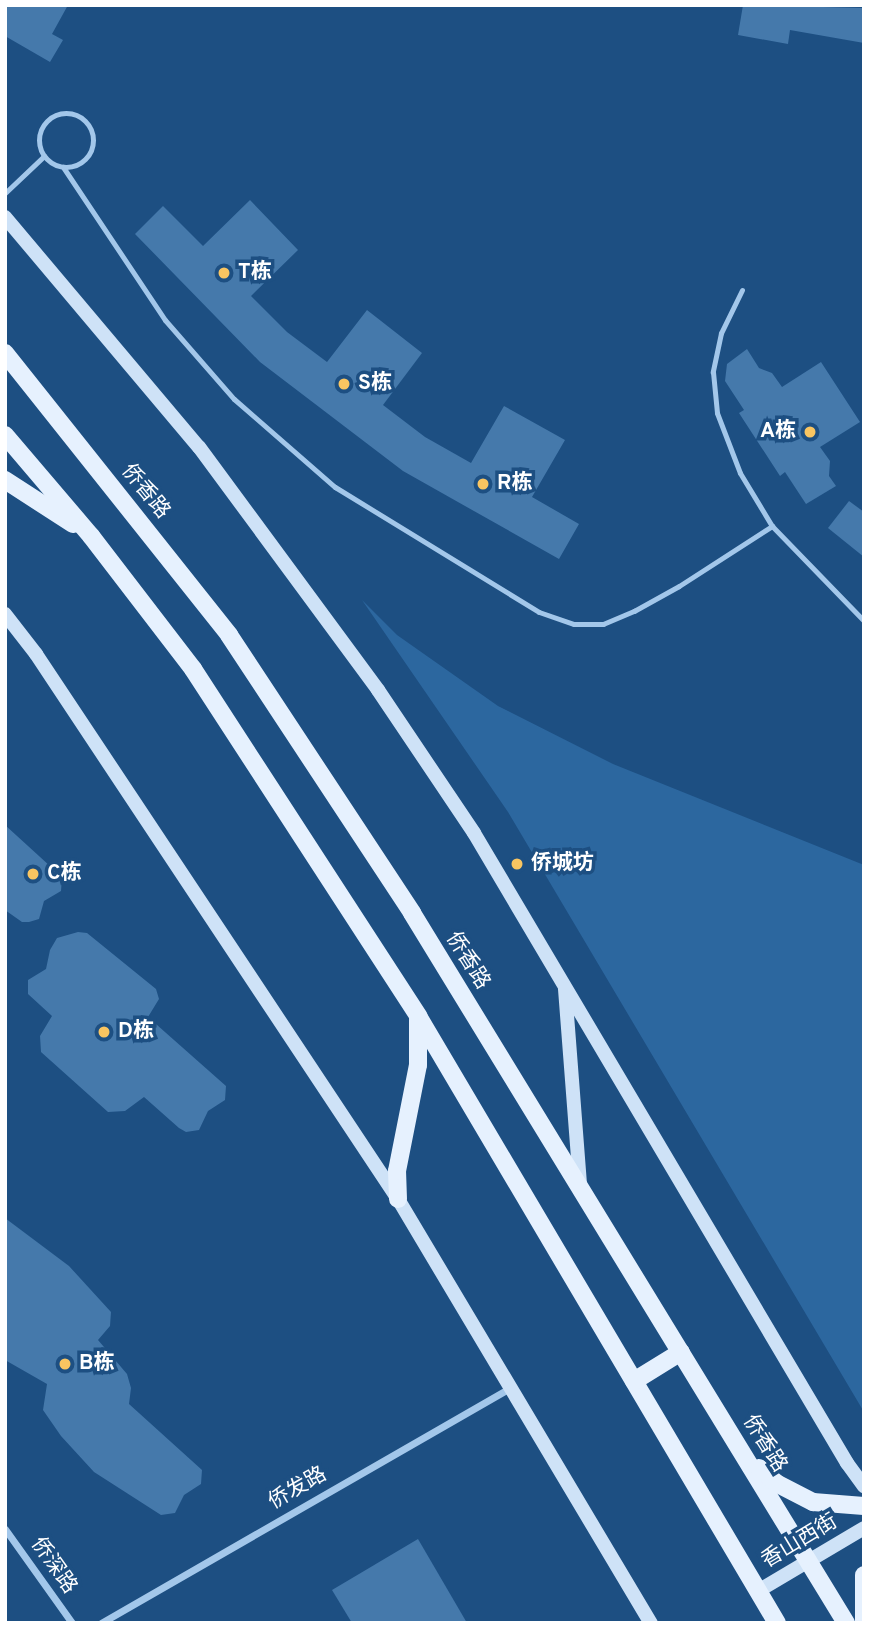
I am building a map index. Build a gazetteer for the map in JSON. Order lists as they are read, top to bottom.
{
  "streets": {
    "main road": ["侨香路", "香山西街"],
    "street": ["侨发路", "侨深路"]
  },
  "crossings": [
    ["侨香路", "香山西街"]
  ],
  "places": [
    "T栋",
    "S栋",
    "A栋",
    "R栋",
    "侨城坊",
    "C栋",
    "D栋",
    "B栋"
  ]
}
